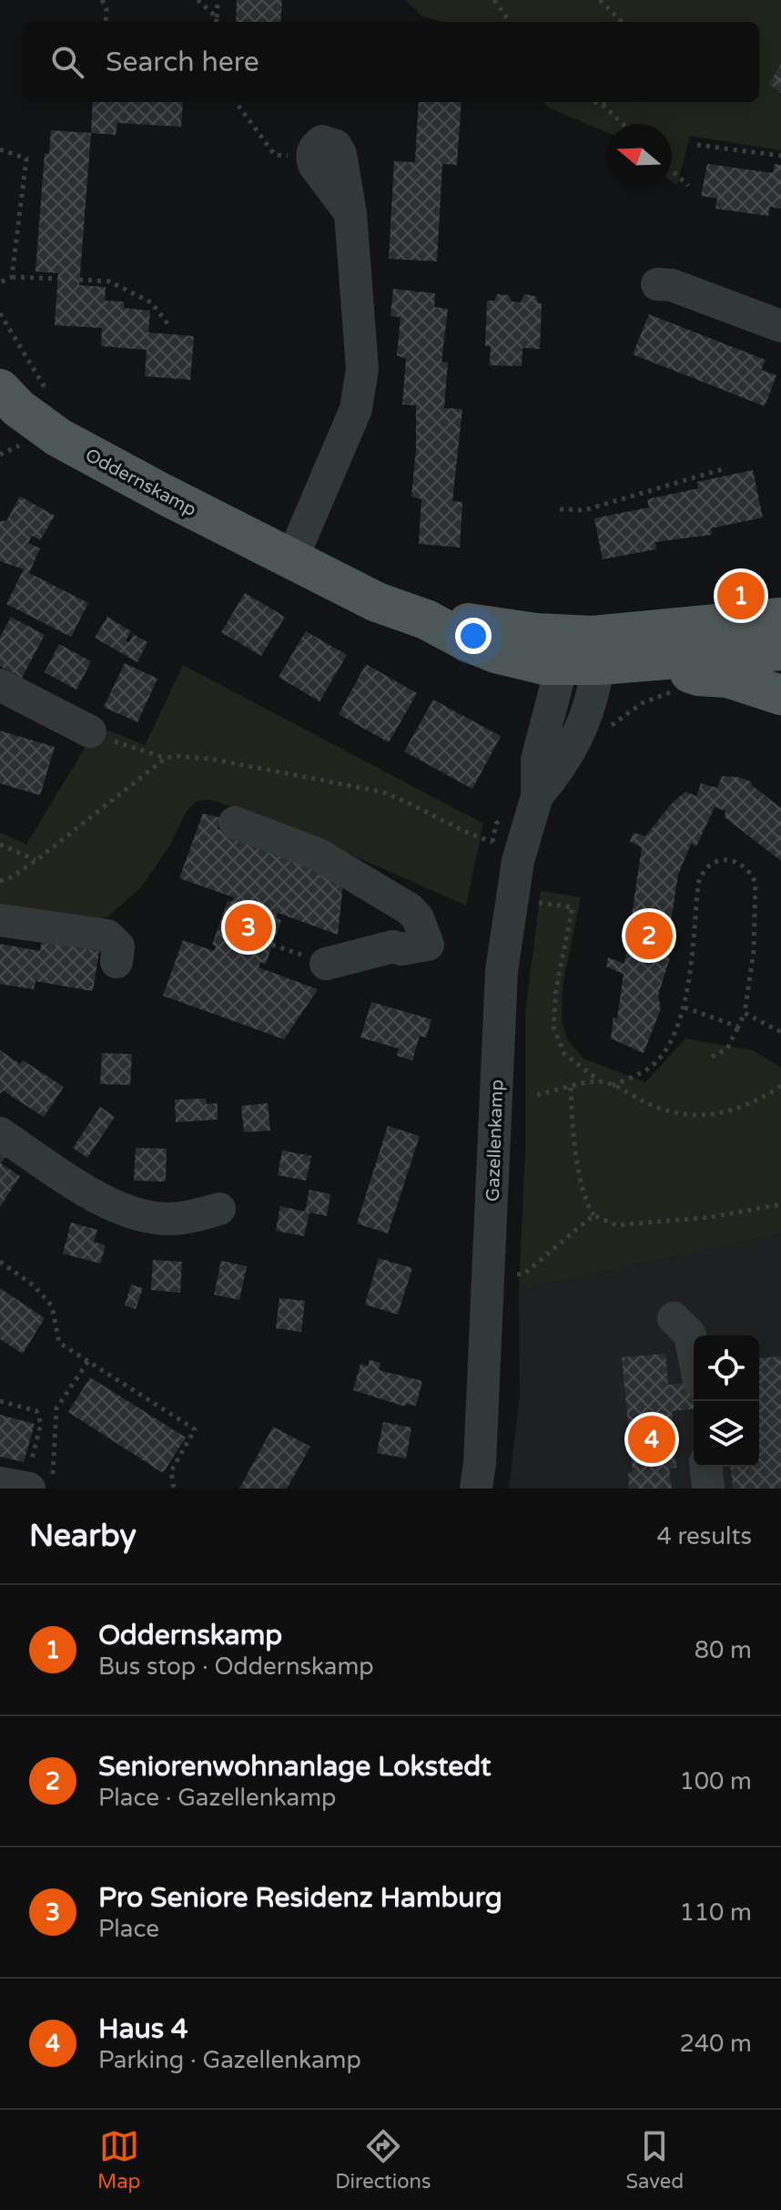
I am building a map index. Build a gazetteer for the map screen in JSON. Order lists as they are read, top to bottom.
{
  "streets": {
    "main road": ["Oddernskamp"],
    "street": ["Gazellenkamp"]
  },
  "crossings": [
    ["Oddernskamp", "Gazellenkamp"]
  ],
  "north": "left",
  "page": {
    "search": "Search here",
    "pins": [
      "1",
      "3",
      "2",
      "4"
    ],
    "heading": ["Nearby", "4 results"],
    "list": [
      {
        "mark": "1",
        "name": "Oddernskamp",
        "note": "Bus stop · Oddernskamp",
        "value": "80 m"
      },
      {
        "mark": "2",
        "name": "Seniorenwohnanlage Lokstedt",
        "note": "Place · Gazellenkamp",
        "value": "100 m"
      },
      {
        "mark": "3",
        "name": "Pro Seniore Residenz Hamburg",
        "note": "Place",
        "value": "110 m"
      },
      {
        "mark": "4",
        "name": "Haus 4",
        "note": "Parking · Gazellenkamp",
        "value": "240 m"
      }
    ],
    "nav": ["Map", "Directions", "Saved"]
  }
}
